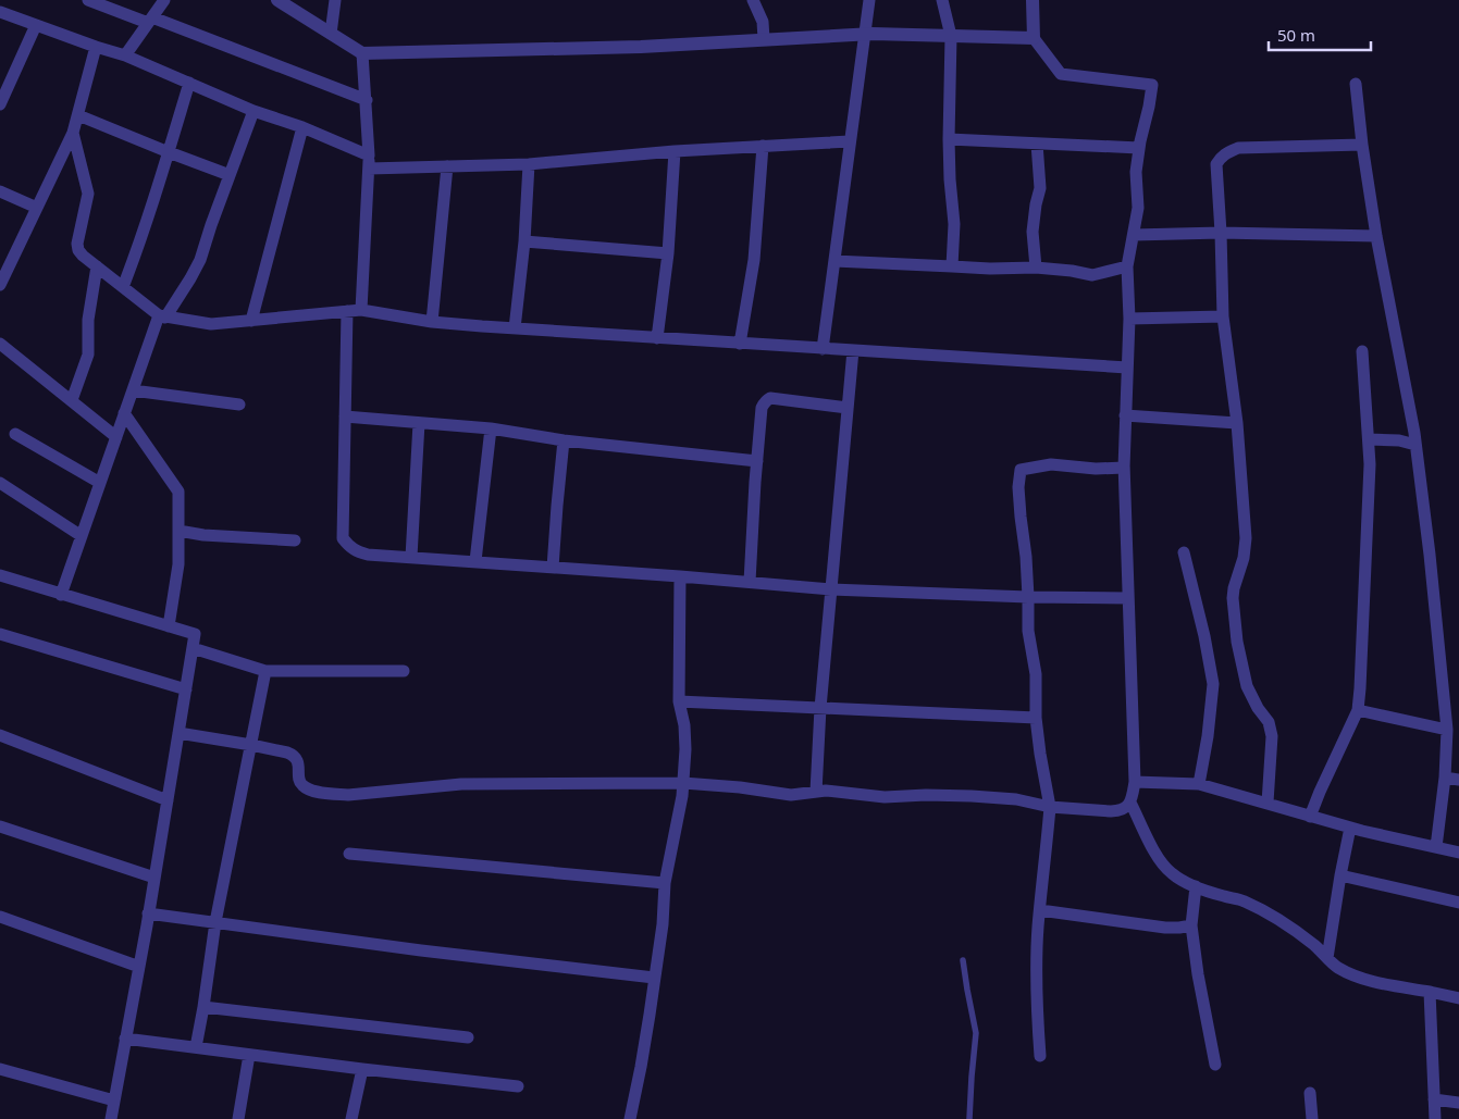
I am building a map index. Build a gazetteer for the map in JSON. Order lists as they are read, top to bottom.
{
  "scale_bar": "50 m"
}
